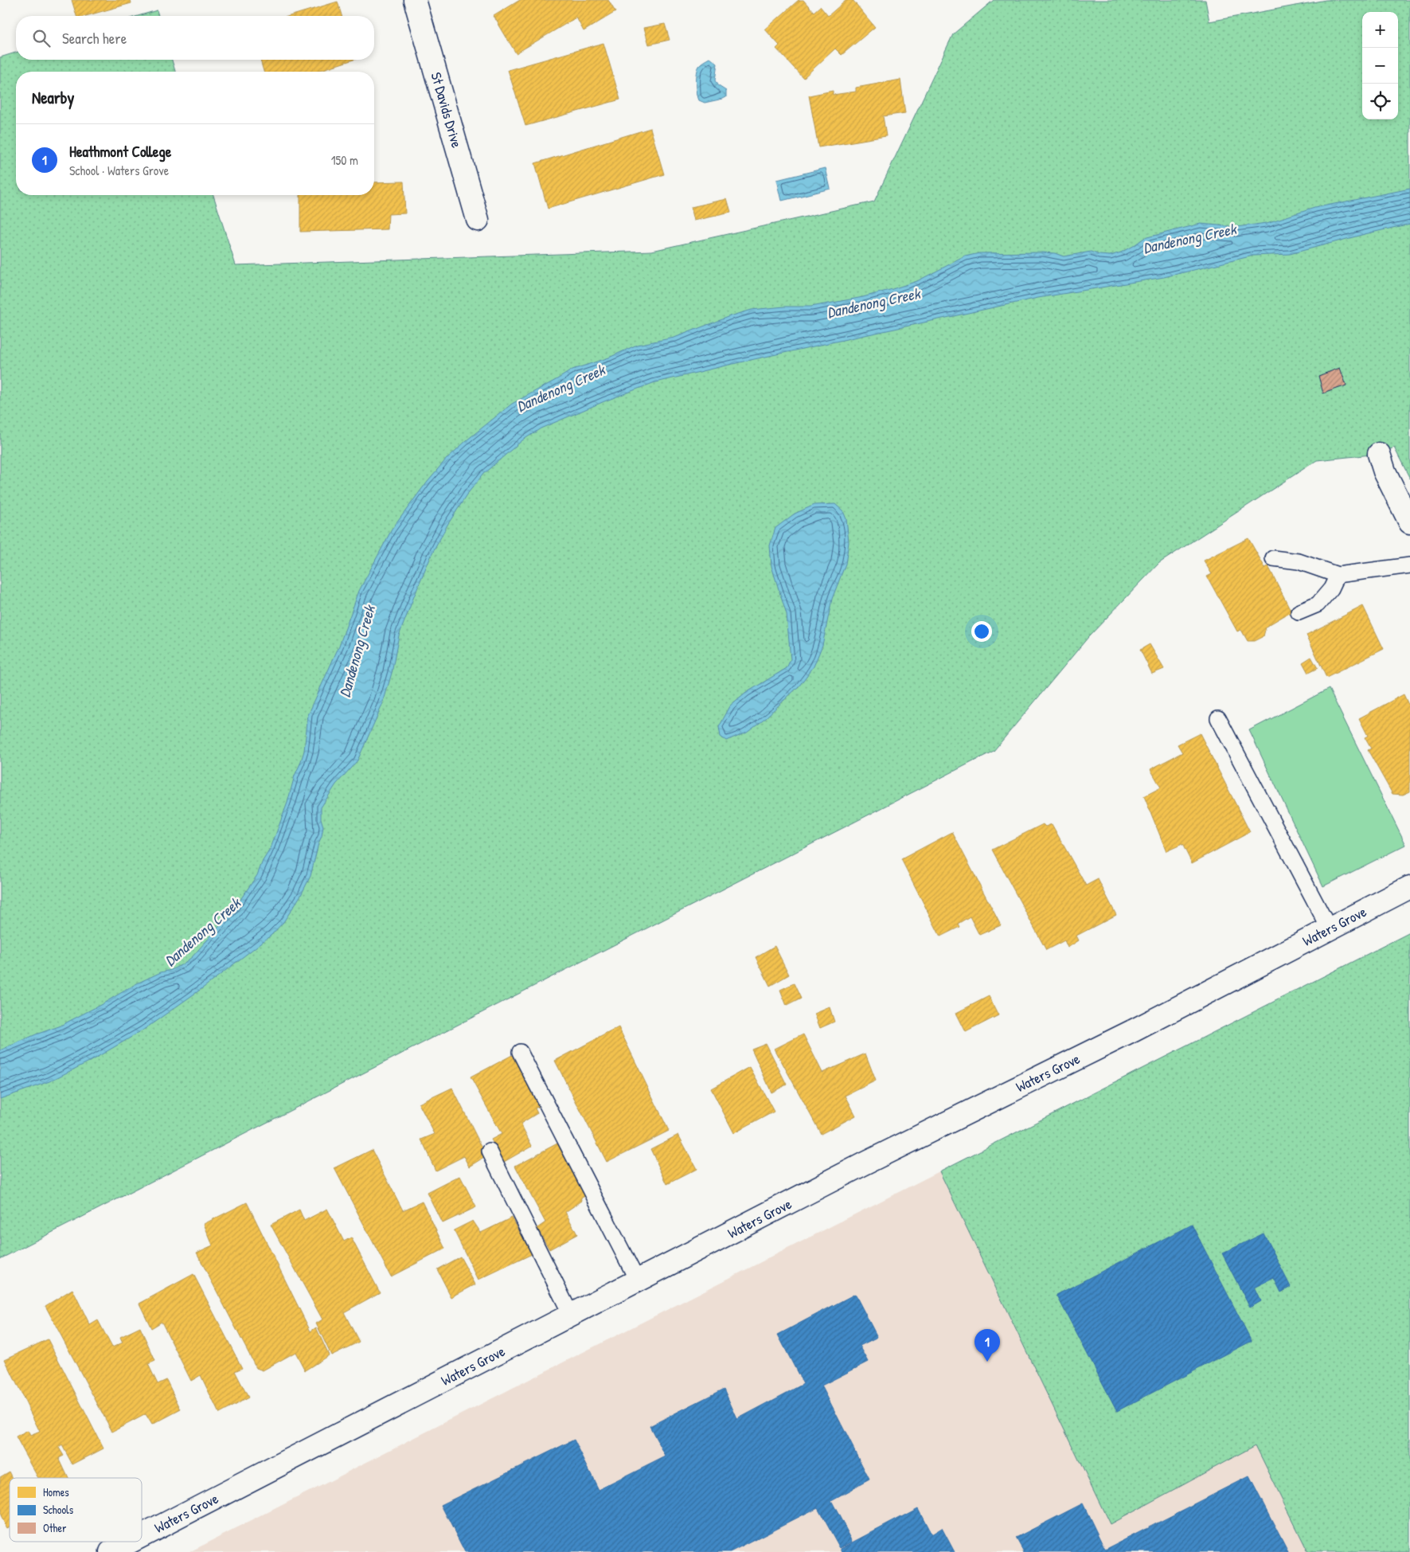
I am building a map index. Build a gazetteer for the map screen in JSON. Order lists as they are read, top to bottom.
{
  "streets": {
    "street": ["St Davids Drive", "Waters Grove"]
  },
  "water": ["Dandenong Creek"],
  "legend": ["Homes", "Schools", "Other"],
  "page": {
    "map_buttons": ["+", "−"],
    "search": "Search here",
    "heading": "Nearby",
    "list": [
      {
        "mark": "1",
        "name": "Heathmont College",
        "note": "School · Waters Grove",
        "value": "150 m"
      }
    ],
    "pins": "1"
  }
}
